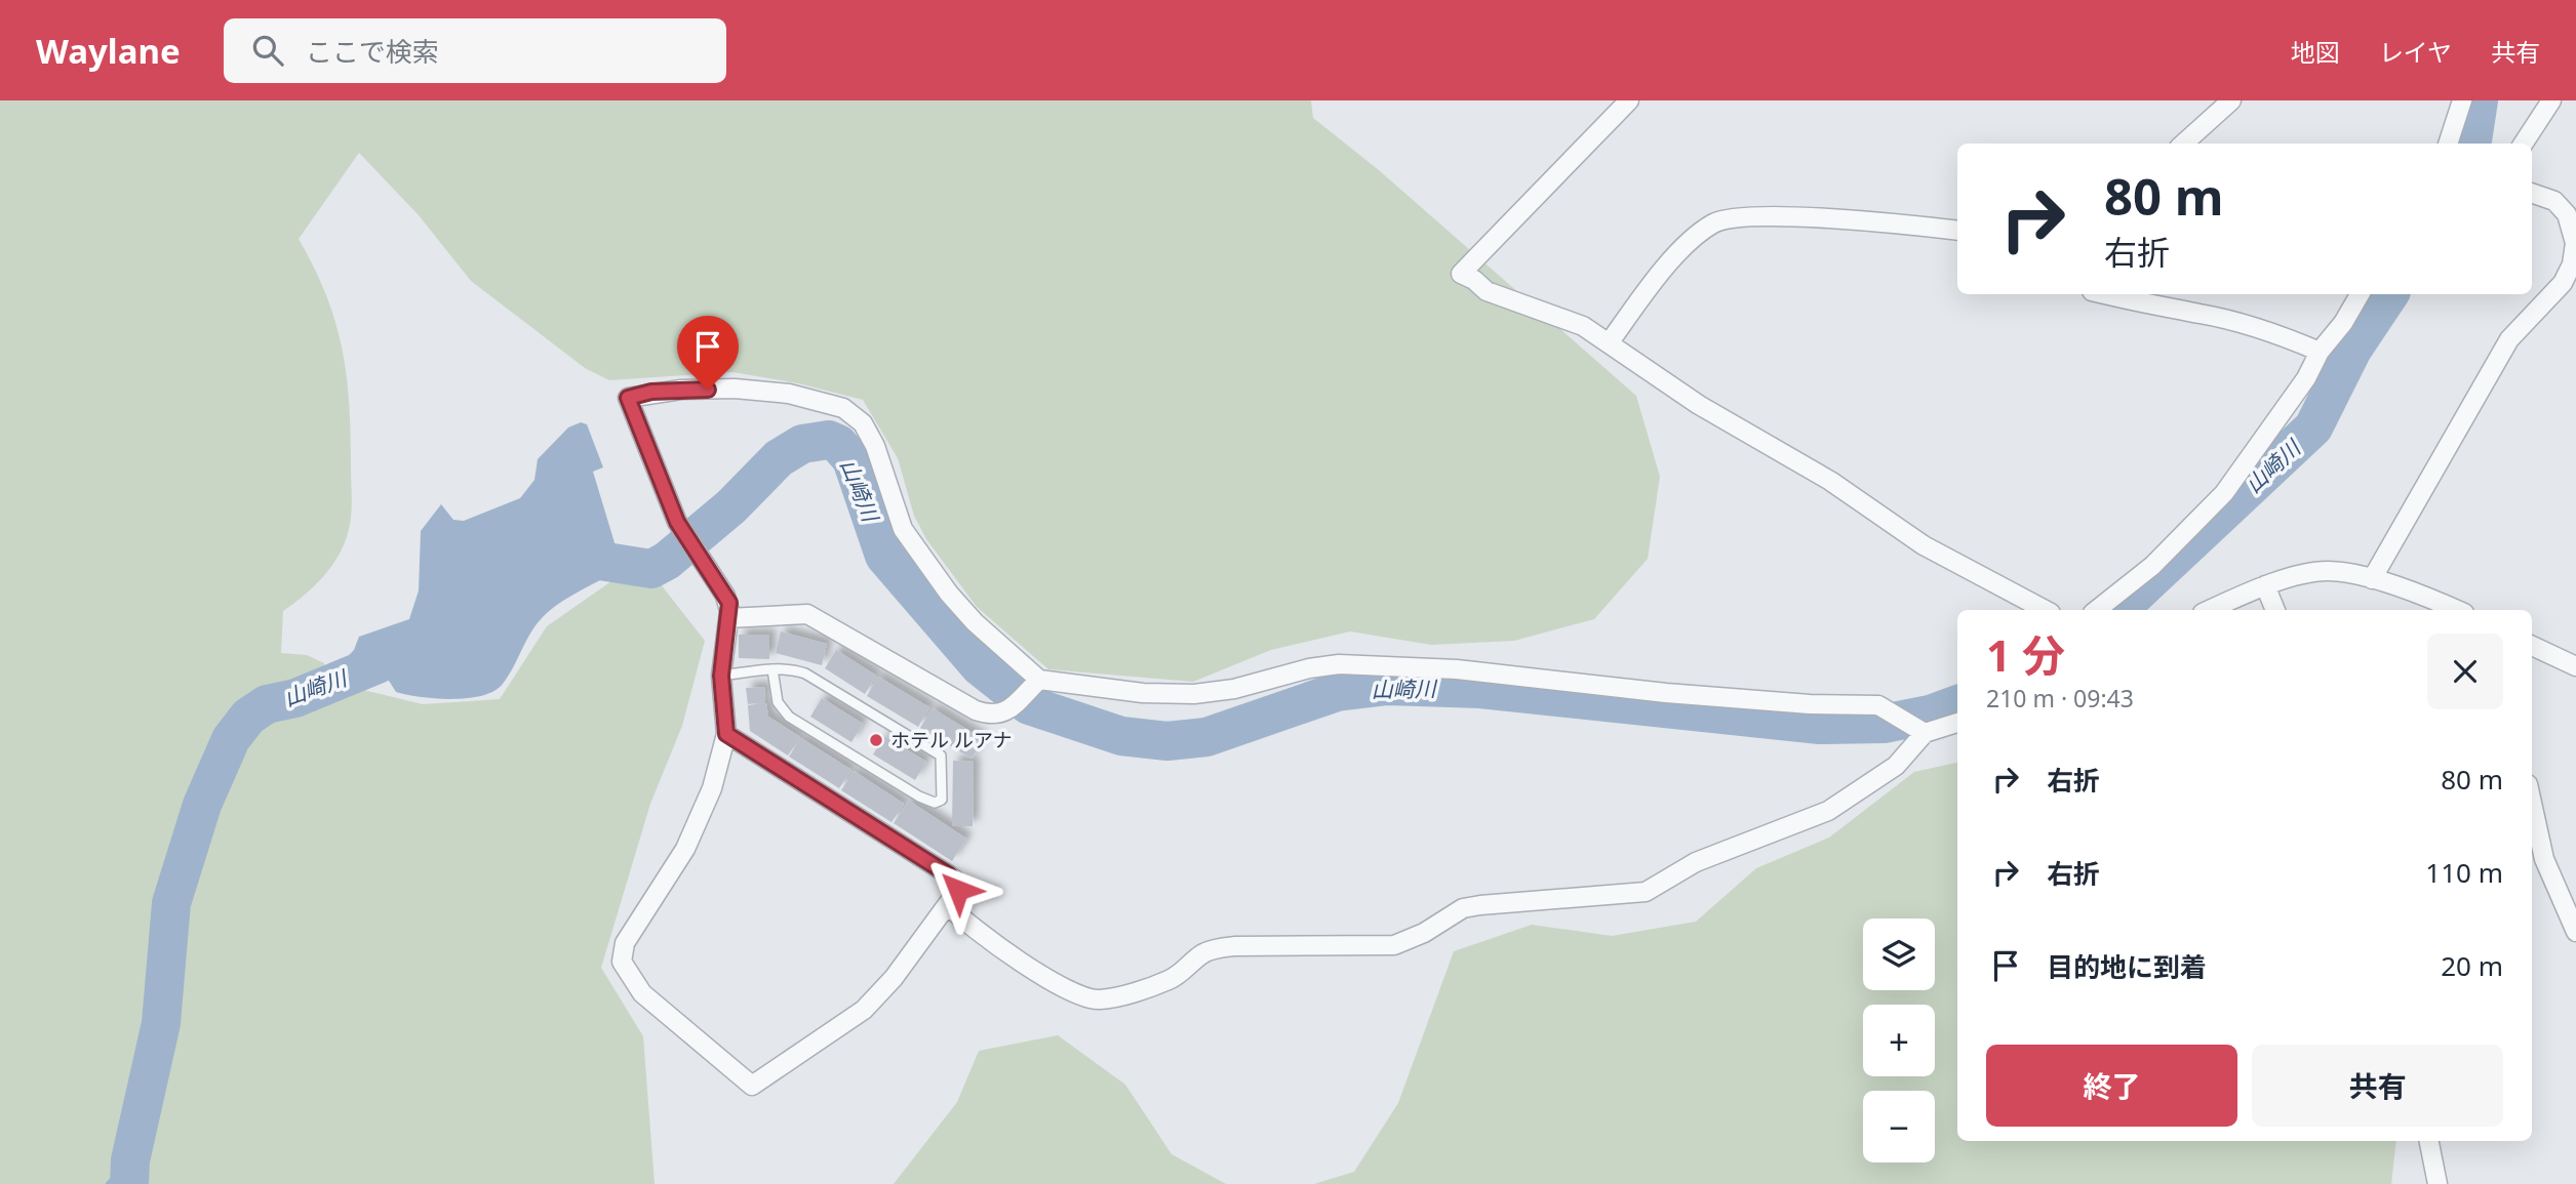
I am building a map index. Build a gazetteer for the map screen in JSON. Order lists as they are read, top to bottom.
{
  "water": ["山崎川"],
  "places": ["ホテル ルアナ"],
  "page": {
    "header": "Waylane",
    "search": "ここで検索",
    "nav": ["地図", "レイヤ", "共有"],
    "turn": ["80 m", "右折"],
    "heading": ["1 分", "210 m · 09:43"],
    "list": [
      {
        "name": "右折",
        "value": "80 m"
      },
      {
        "name": "右折",
        "value": "110 m"
      },
      {
        "name": "目的地に到着",
        "value": "20 m"
      }
    ],
    "map_buttons": ["+", "−"],
    "buttons": ["終了", "共有"]
  }
}
